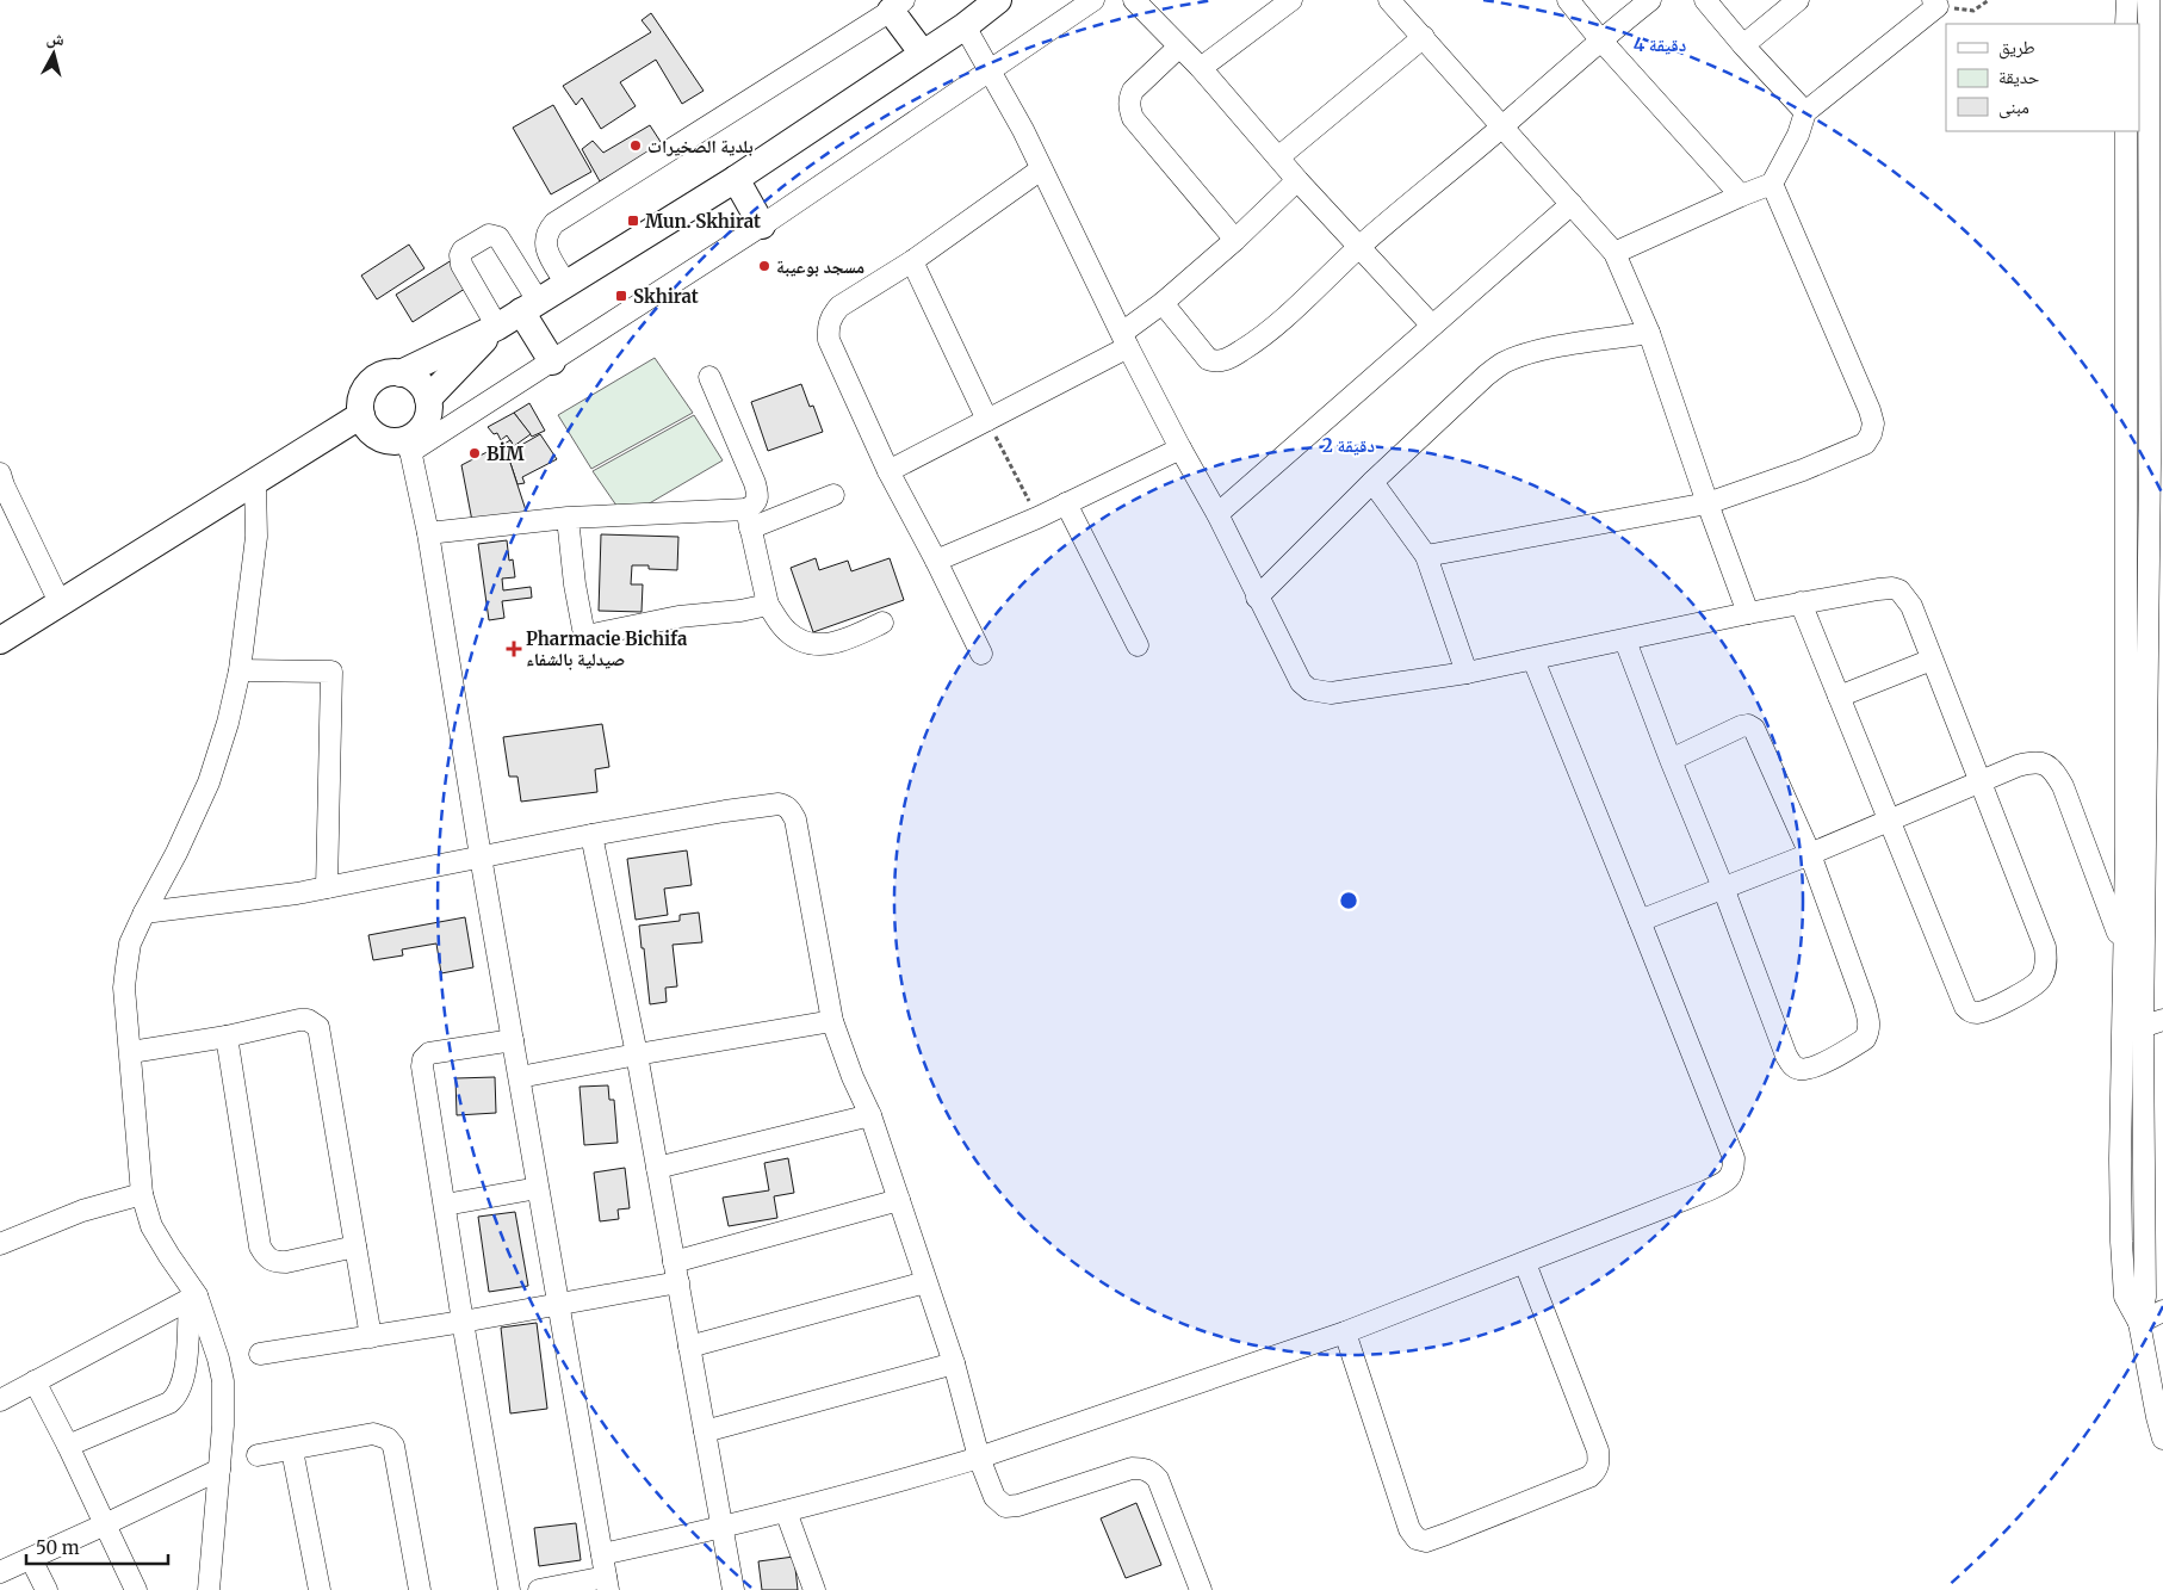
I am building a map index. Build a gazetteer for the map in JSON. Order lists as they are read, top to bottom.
{
  "places": {
    "other": ["بلدية الصخيرات", "مسجد بوعيبة", "BİM"],
    "transit": ["Mun. Skhirat", "Skhirat"],
    "health": ["Pharmacie Bichifa صيدلية بالشفاء"]
  },
  "legend": ["طريق", "حديقة", "مبنى"],
  "scale_bar": "50 m",
  "north": "top",
  "rings": ["4 دقيقة", "2 دقيقة"]
}
